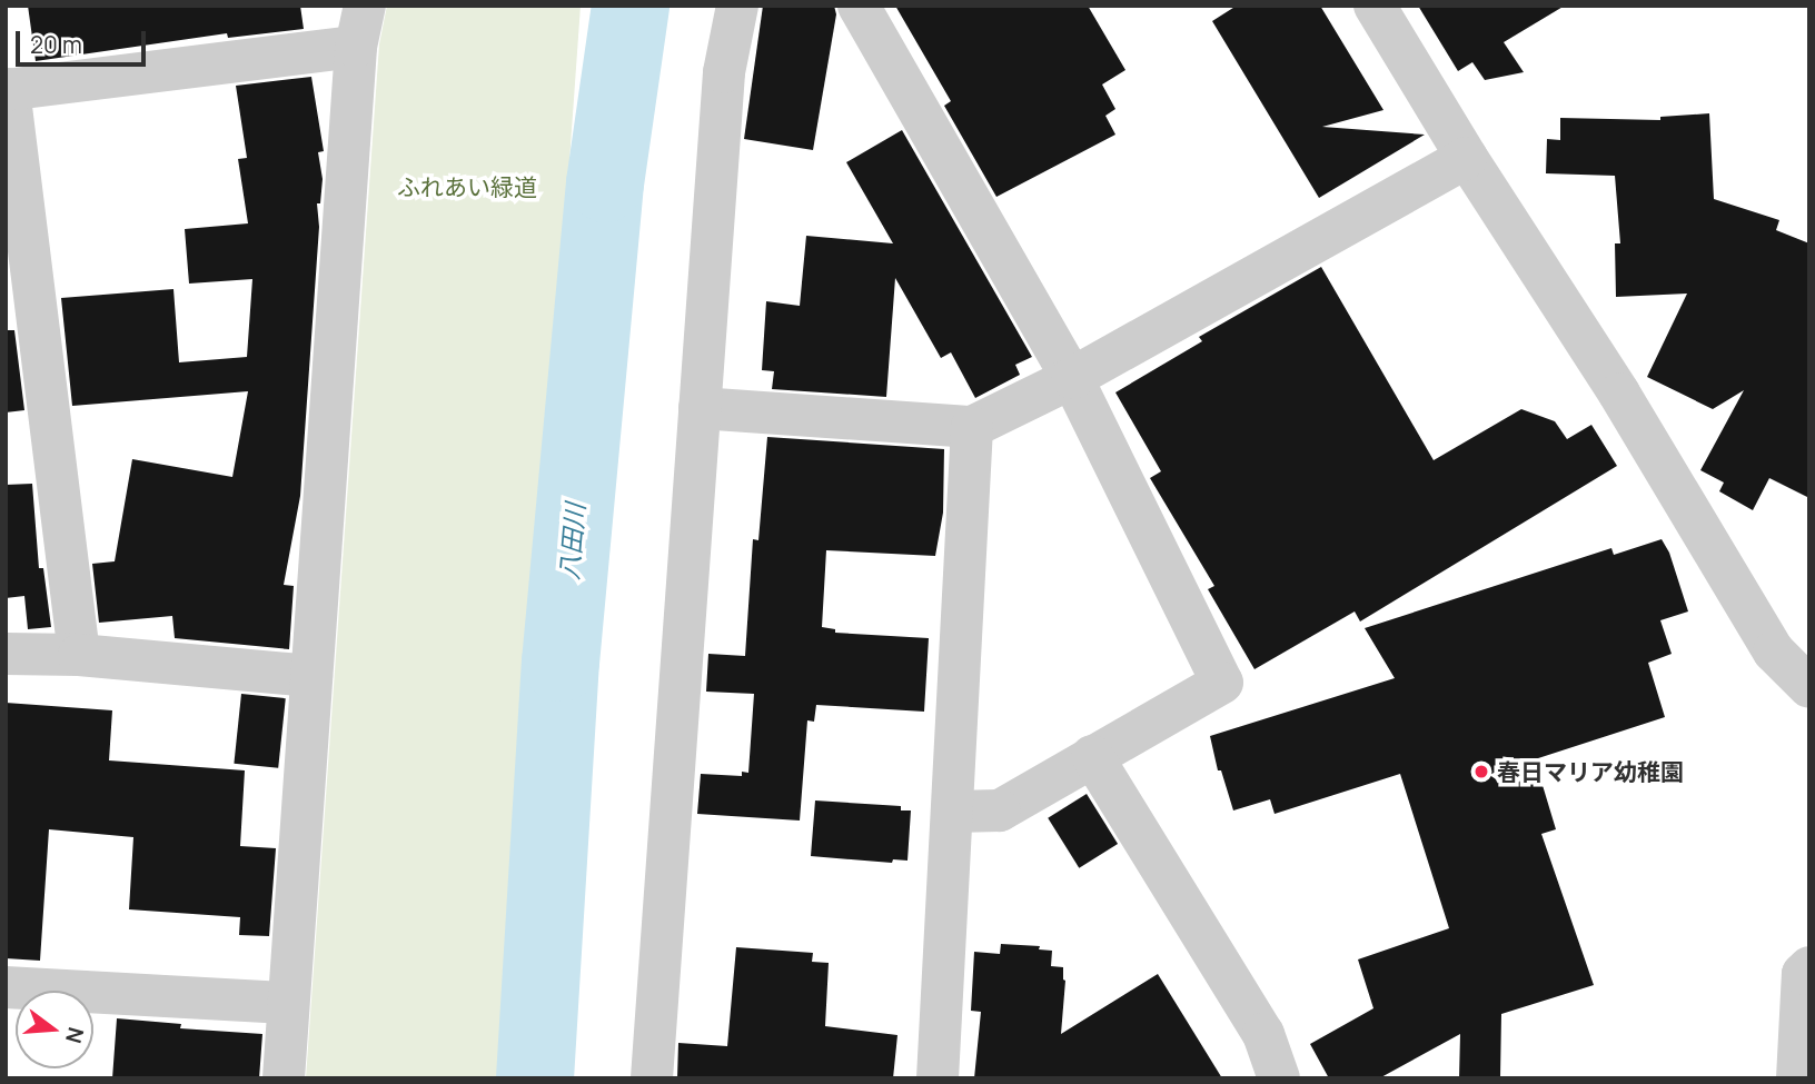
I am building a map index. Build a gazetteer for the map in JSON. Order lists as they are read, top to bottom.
{
  "water": ["八田川"],
  "parks": ["ふれあい緑道"],
  "places": ["春日マリア幼稚園"],
  "scale_bar": "20 m",
  "north": "right"
}
